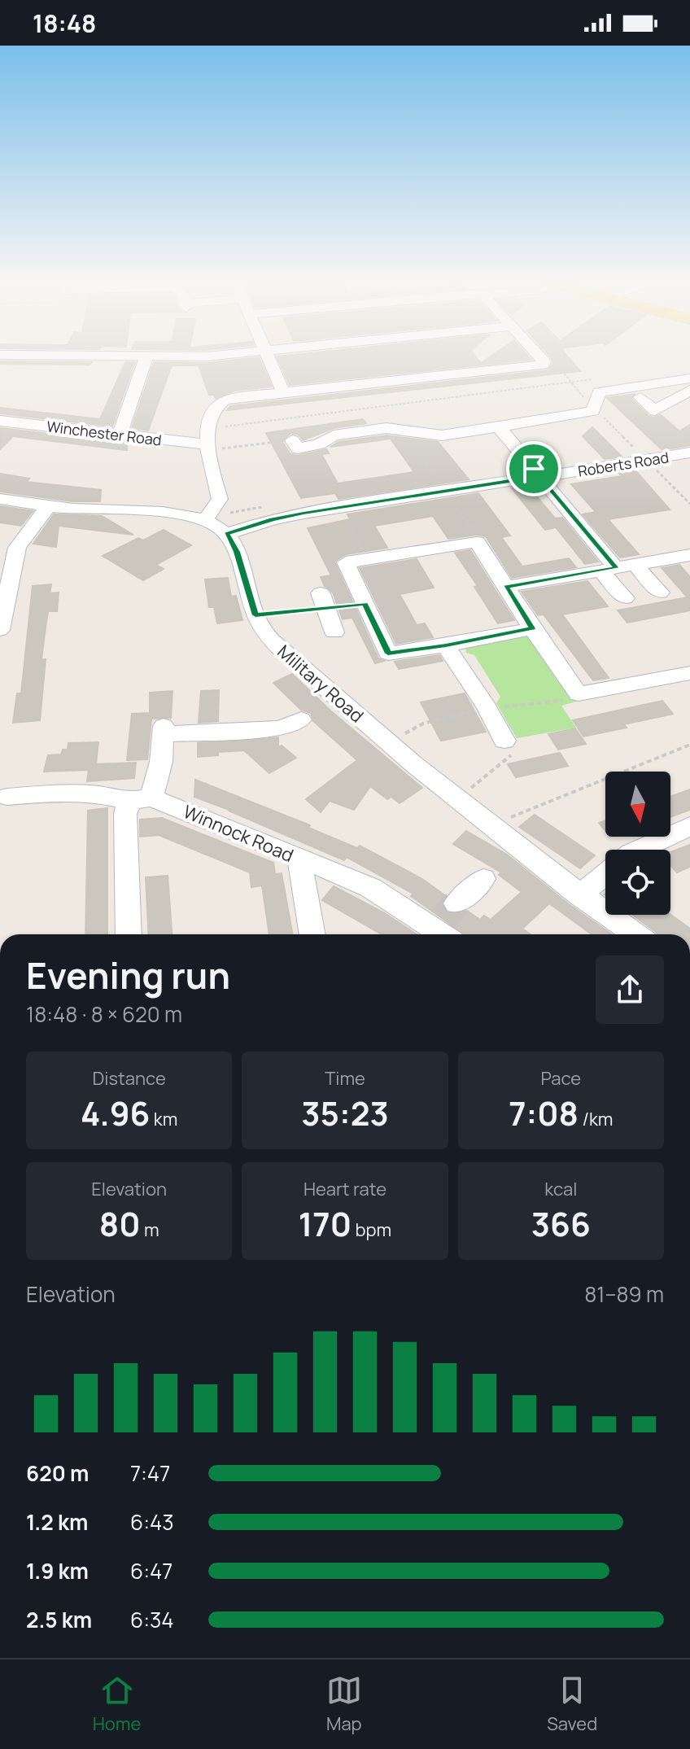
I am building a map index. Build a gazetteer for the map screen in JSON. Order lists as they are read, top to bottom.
{
  "streets": {
    "street": [
      "Winchester Road",
      "Roberts Road",
      "Military Road",
      "Winnock Road"
    ]
  },
  "north": "bottom",
  "page": {
    "status": "18:48",
    "heading": ["Evening run", "18:48 · 8 × 620 m"],
    "stats": [
      ["Distance", "4.96 km"],
      ["Time", "35:23"],
      ["Pace", "7:08 /km"],
      ["Elevation", "80 m"],
      ["Heart rate", "170 bpm"],
      ["kcal", "366"]
    ],
    "chart": ["Elevation", "81–89 m"],
    "list": [
      {
        "name": "620 m",
        "note": "7:47"
      },
      {
        "name": "1.2 km",
        "note": "6:43"
      },
      {
        "name": "1.9 km",
        "note": "6:47"
      },
      {
        "name": "2.5 km",
        "note": "6:34"
      }
    ],
    "tabs": ["Home", "Map", "Saved"]
  }
}
